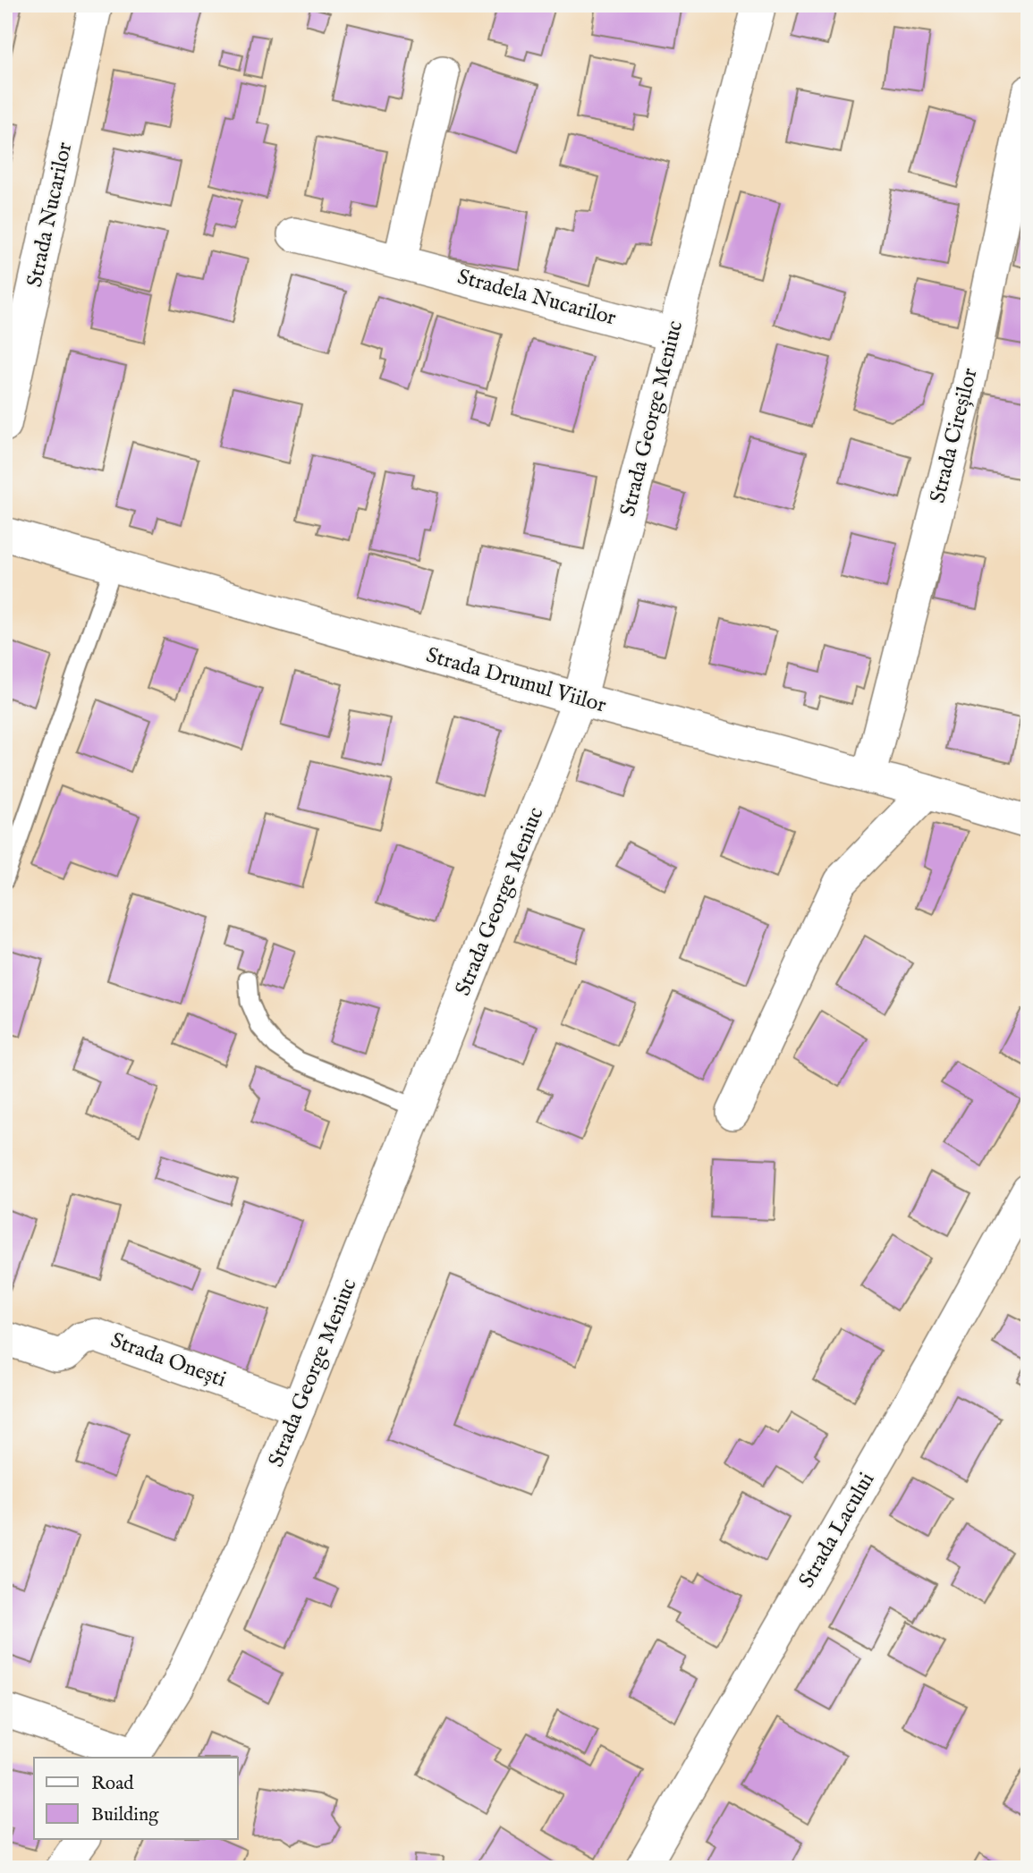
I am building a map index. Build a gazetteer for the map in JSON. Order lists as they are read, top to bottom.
{
  "streets": {
    "street": [
      "Strada Nucarilor",
      "Stradela Nucarilor",
      "Strada George Meniuc",
      "Strada Cireșilor",
      "Strada Drumul Viilor",
      "Strada Onești",
      "Strada Lacului"
    ]
  },
  "crossings": [
    ["Stradela Nucarilor", "Strada George Meniuc"],
    ["Strada George Meniuc", "Strada Drumul Viilor"],
    ["Strada George Meniuc", "Strada Onești"],
    ["Strada Cireșilor", "Strada Drumul Viilor"]
  ],
  "legend": ["Road", "Building"]
}
